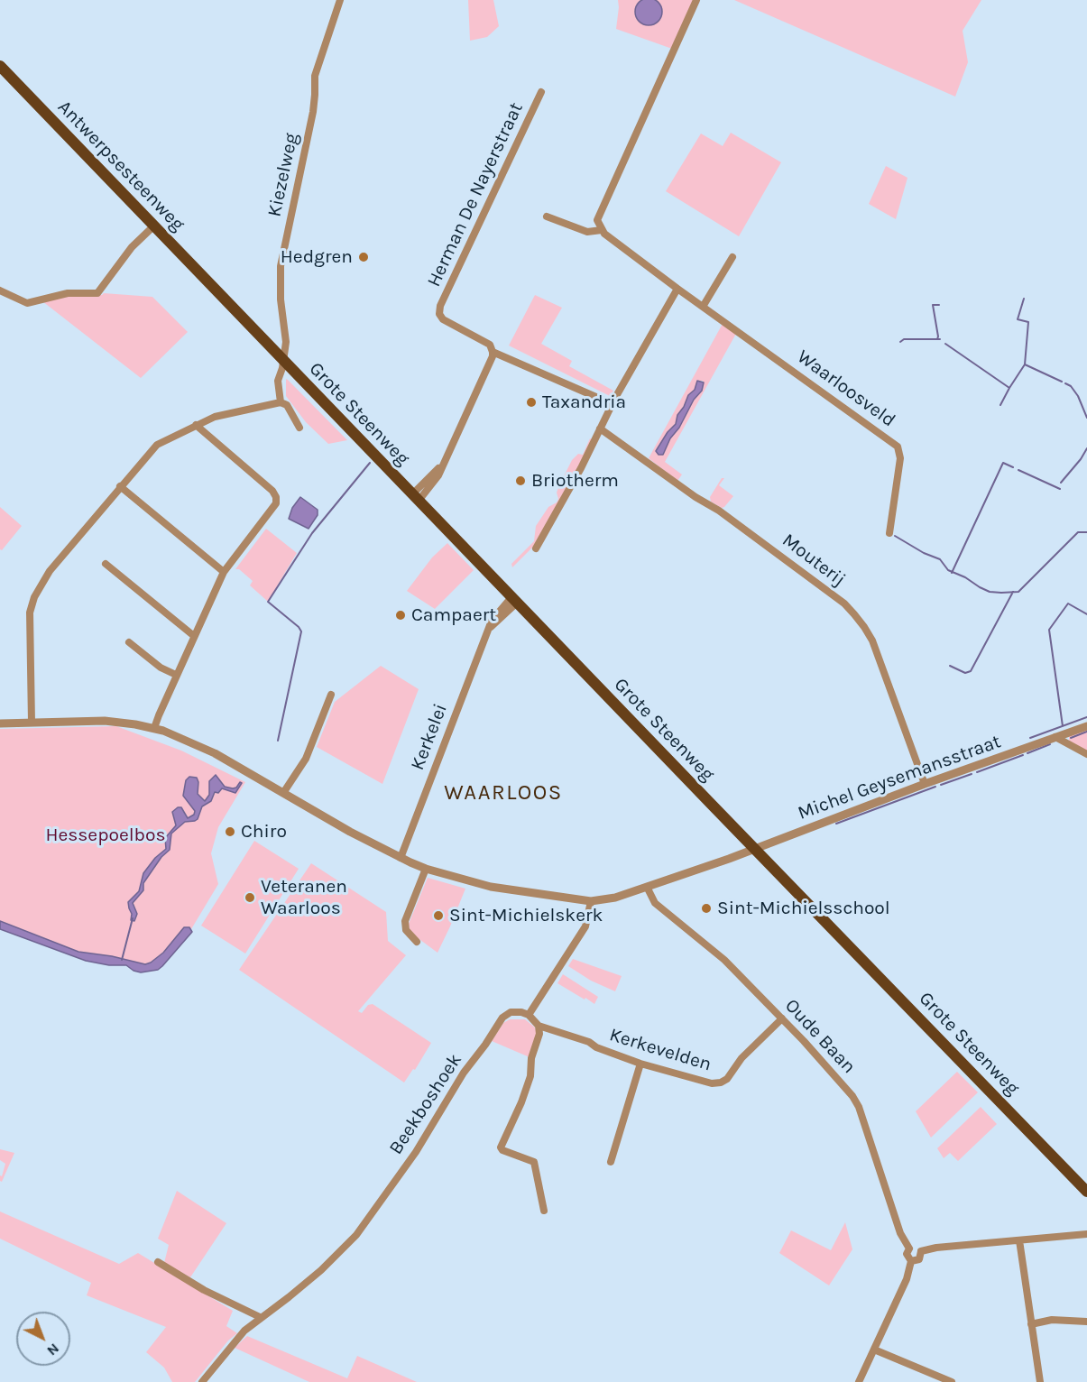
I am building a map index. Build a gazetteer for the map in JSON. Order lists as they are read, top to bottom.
{
  "streets": {
    "main road": ["Antwerpsesteenweg", "Grote Steenweg"],
    "street": [
      "Kiezelweg",
      "Herman De Nayerstraat",
      "Waarloosveld",
      "Mouterij",
      "Kerkelei",
      "Michel Geysemansstraat",
      "Oude Baan",
      "Kerkevelden",
      "Beekboshoek"
    ]
  },
  "crossings": [
    ["Antwerpsesteenweg", "Grote Steenweg"],
    ["Kiezelweg", "Grote Steenweg"],
    ["Grote Steenweg", "Kerkelei"],
    ["Grote Steenweg", "Michel Geysemansstraat"],
    ["Mouterij", "Michel Geysemansstraat"],
    ["Kerkelei", "Michel Geysemansstraat"],
    ["Michel Geysemansstraat", "Oude Baan"],
    ["Oude Baan", "Kerkevelden"]
  ],
  "districts": ["WAARLOOS"],
  "parks": ["Hessepoelbos"],
  "places": [
    "Hedgren",
    "Taxandria",
    "Briotherm",
    "Campaert",
    "Chiro",
    "Veteranen Waarloos",
    "Sint-Michielsschool",
    "Sint-Michielskerk"
  ],
  "north": "bottom right"
}
